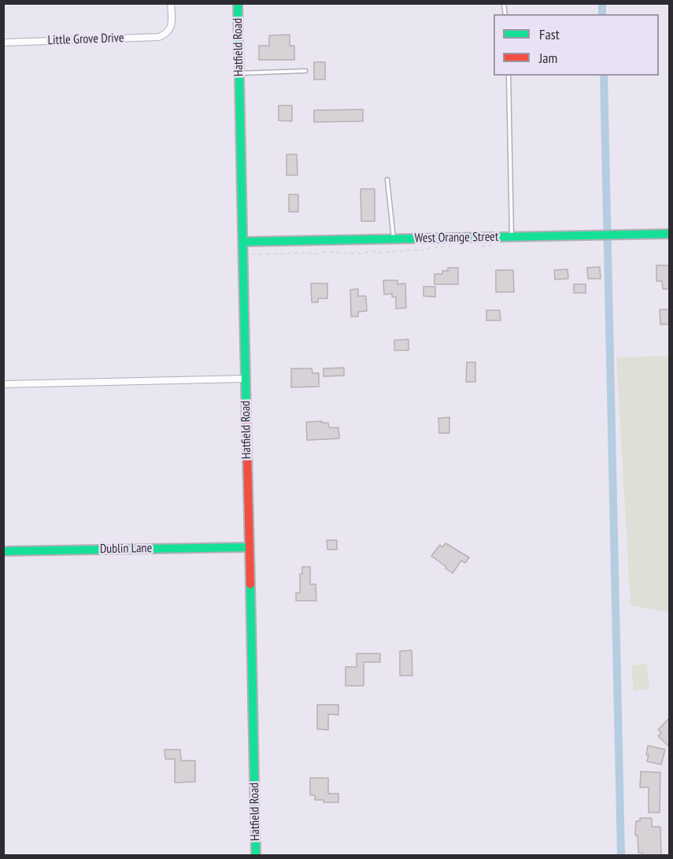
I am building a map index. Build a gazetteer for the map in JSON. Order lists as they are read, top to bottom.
{
  "streets": {
    "street": [
      "Little Grove Drive",
      "Hatfield Road",
      "West Orange Street",
      "Dublin Lane"
    ]
  },
  "crossings": [
    ["Hatfield Road", "West Orange Street"],
    ["Hatfield Road", "Dublin Lane"]
  ],
  "legend": ["Fast", "Jam"]
}
